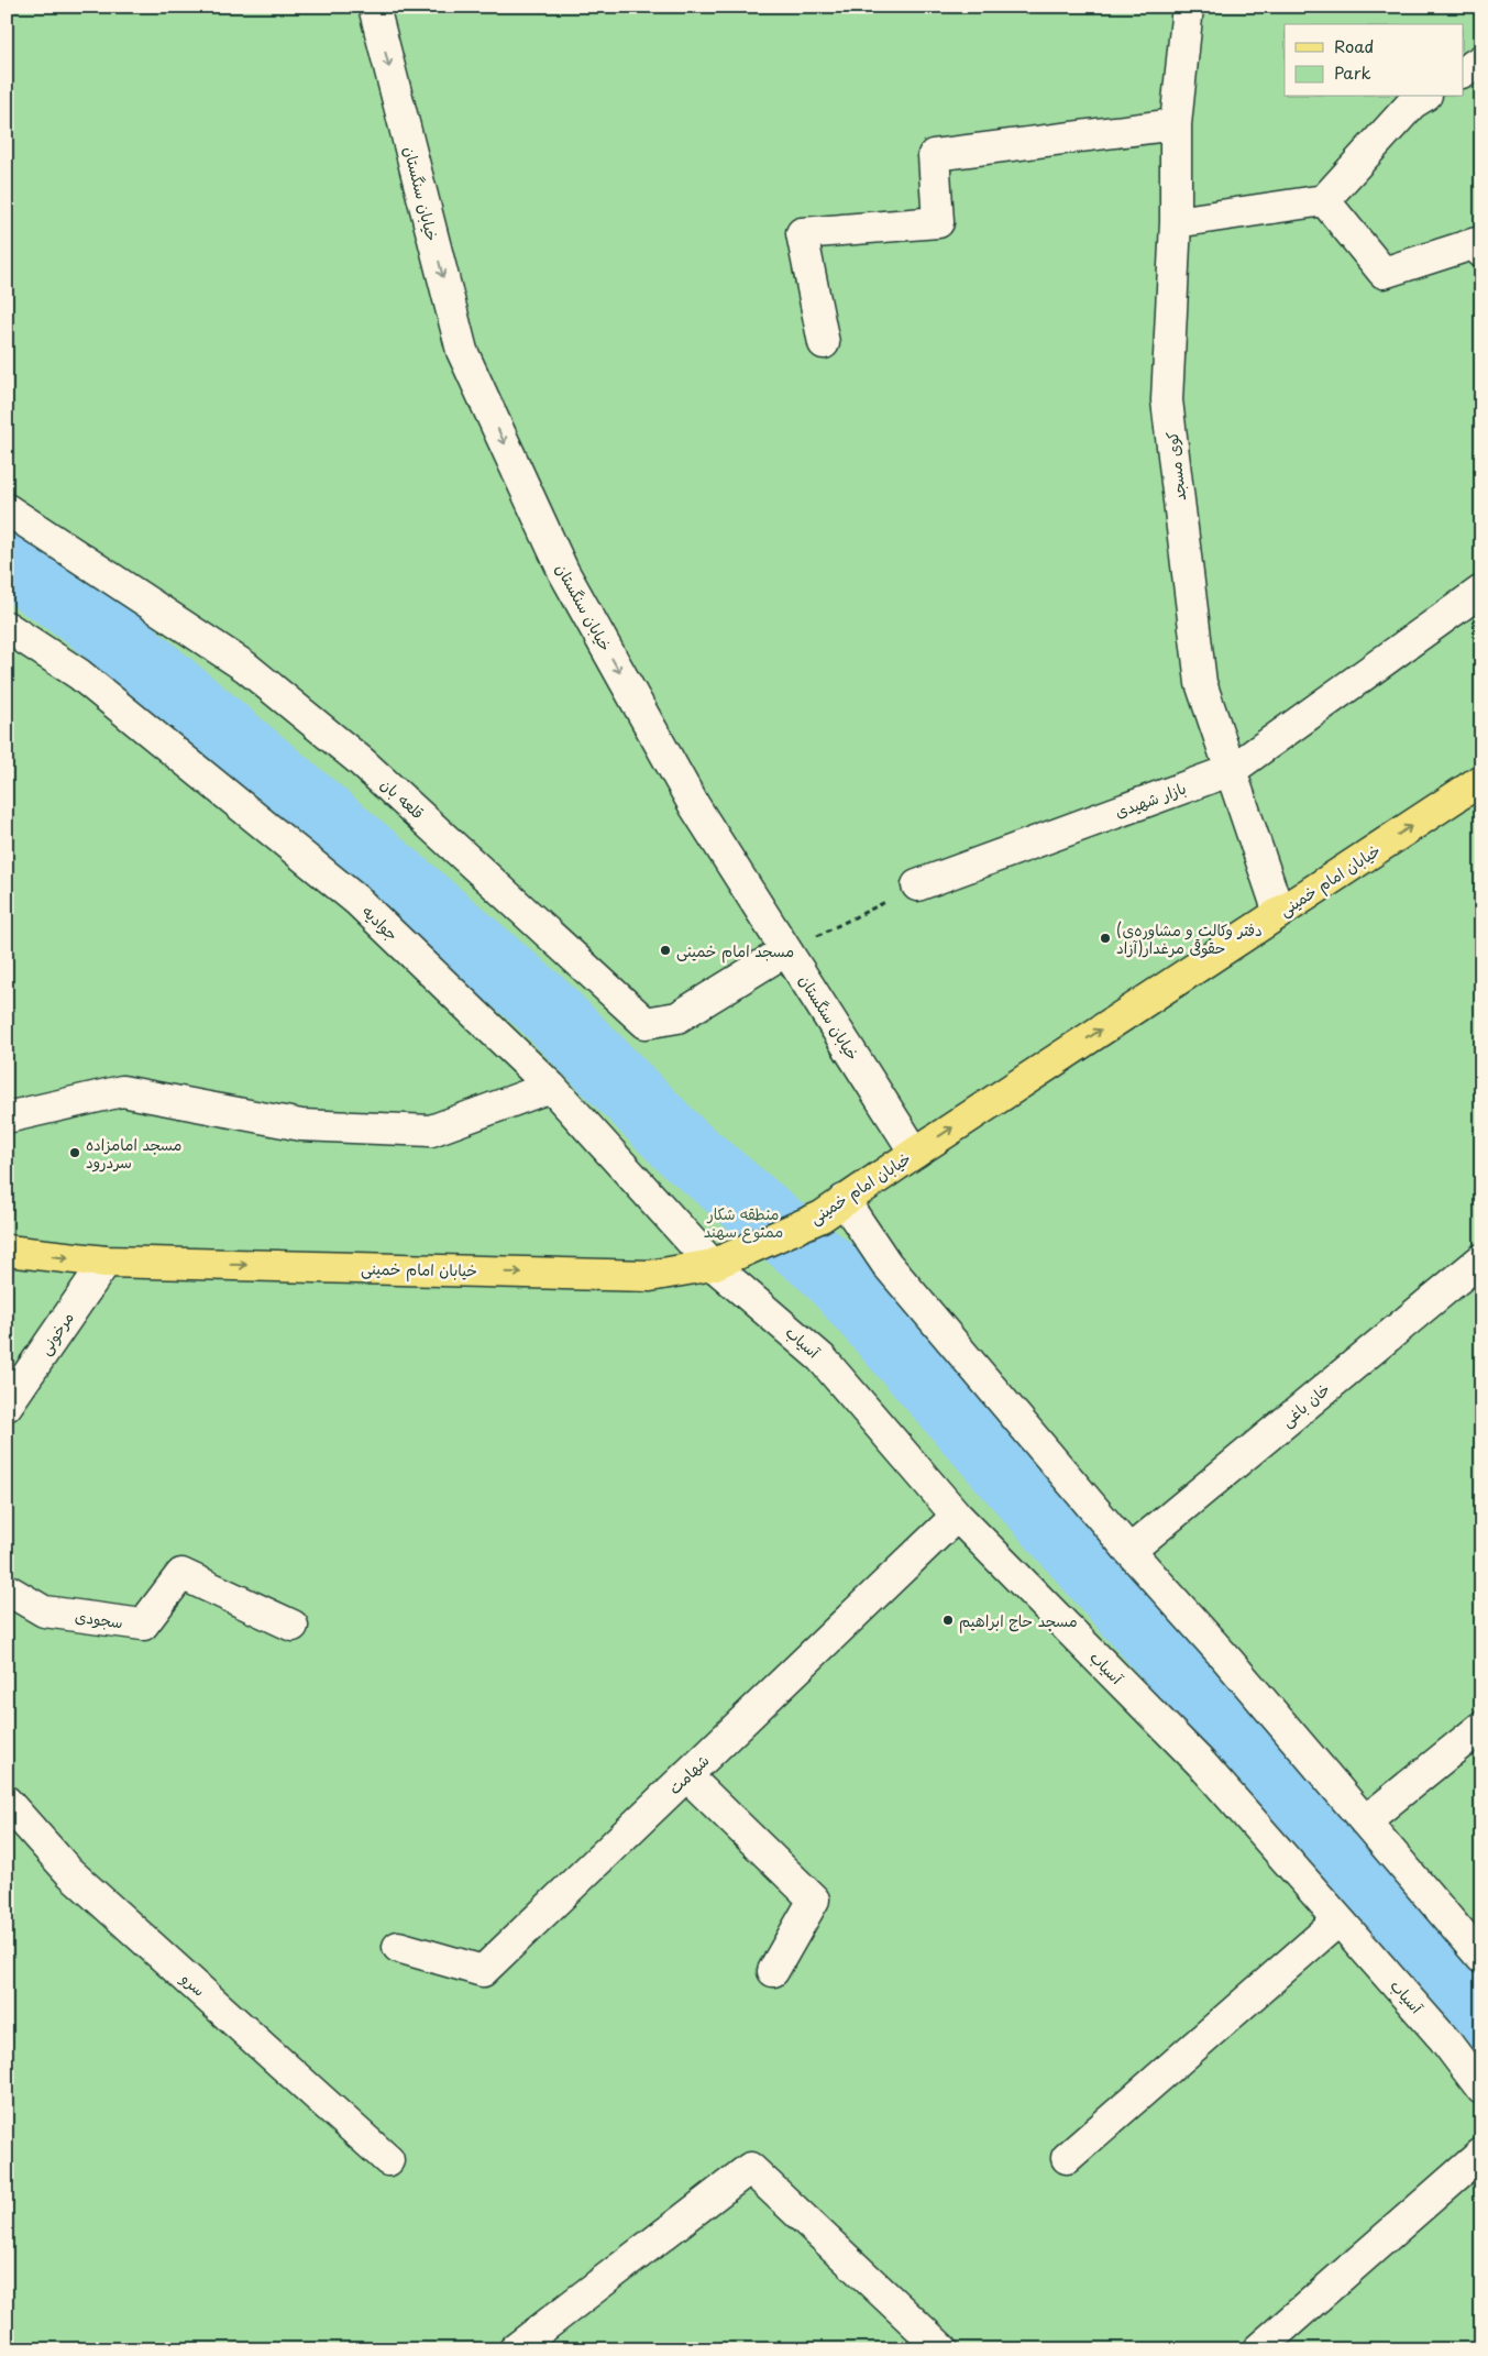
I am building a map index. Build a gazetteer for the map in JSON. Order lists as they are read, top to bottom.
{
  "streets": {
    "main road": ["خیابان امام خمینی"],
    "street": [
      "خیابان سنگستان",
      "کوی مسجد",
      "قلعه بان",
      "بازار شهیدی",
      "جوادیه",
      "مرخونی",
      "آسیاب",
      "خان باغی",
      "سجودی",
      "شهامت",
      "سرو"
    ]
  },
  "crossings": [
    ["خیابان سنگستان", "قلعه بان"],
    ["خیابان سنگستان", "خیابان امام خمینی"],
    ["کوی مسجد", "بازار شهیدی"],
    ["کوی مسجد", "خیابان امام خمینی"],
    ["خیابان امام خمینی", "جوادیه"],
    ["خیابان امام خمینی", "مرخونی"],
    ["خیابان امام خمینی", "آسیاب"],
    ["جوادیه", "آسیاب"],
    ["آسیاب", "شهامت"]
  ],
  "one_way": ["خیابان سنگستان", "خیابان امام خمینی"],
  "parks": ["منطقه شکار ممنوع سهند"],
  "places": [
    "(دفتر وکالت و مشاوره‌ی حقوقی مرغدار(آزاد",
    "مسجد امام خمینی",
    "مسجد امامزاده سردرود",
    "مسجد حاج ابراهیم"
  ],
  "legend": ["Road", "Park"]
}
